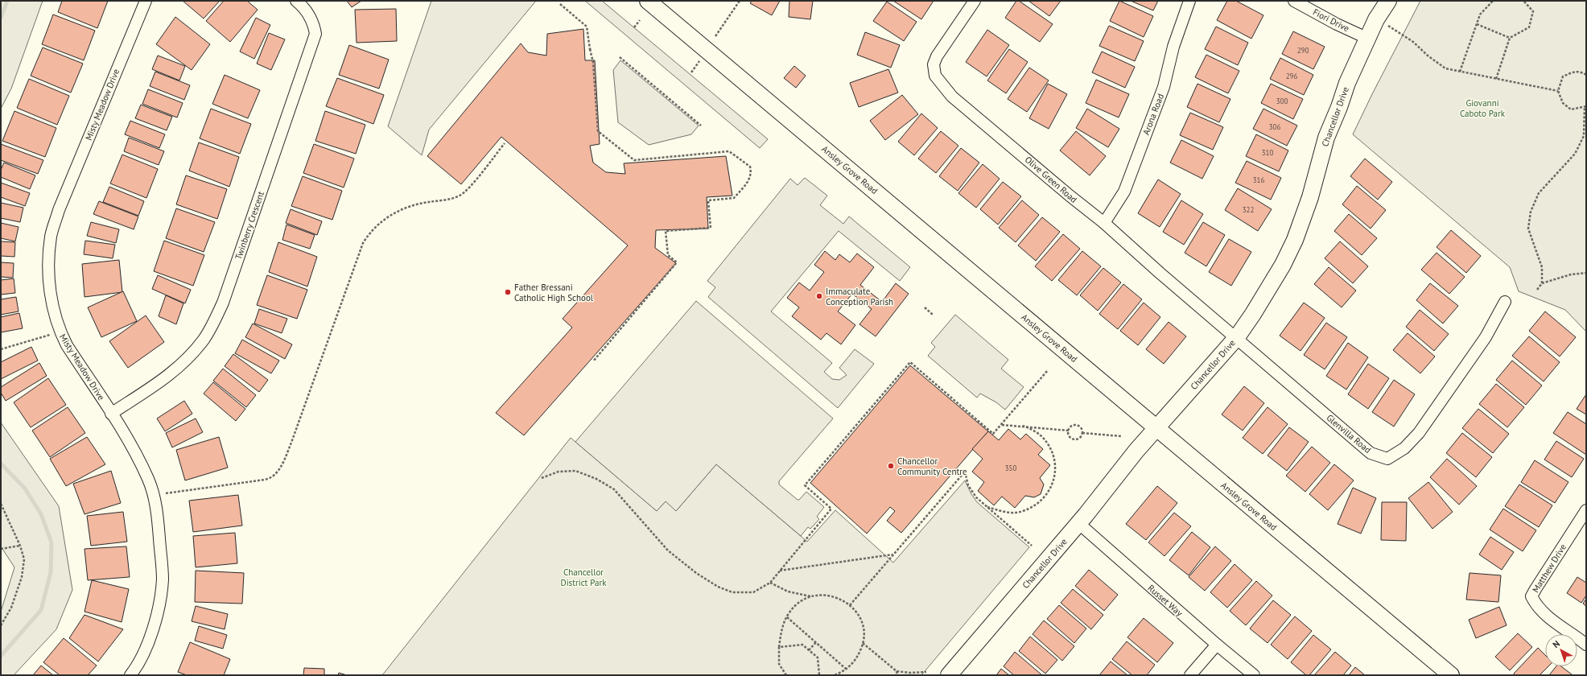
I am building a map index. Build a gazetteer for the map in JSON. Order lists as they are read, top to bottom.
{
  "streets": {
    "street": [
      "Fiori Drive",
      "Misty Meadow Drive",
      "Arona Road",
      "Chancellor Drive",
      "Ansley Grove Road",
      "Olive Green Road",
      "Twinberry Crescent",
      "Glenvilla Road",
      "Matthew Drive",
      "Russet Way"
    ]
  },
  "crossings": [
    ["Fiori Drive", "Chancellor Drive"],
    ["Misty Meadow Drive", "Twinberry Crescent"],
    ["Arona Road", "Olive Green Road"],
    ["Chancellor Drive", "Ansley Grove Road"],
    ["Chancellor Drive", "Olive Green Road"],
    ["Chancellor Drive", "Glenvilla Road"],
    ["Chancellor Drive", "Russet Way"],
    ["Olive Green Road", "Glenvilla Road"]
  ],
  "parks": ["Giovanni Caboto Park", "Chancellor District Park"],
  "places": ["Father Bressani Catholic High School", "Immaculate Conception Parish", "Chancellor Community Centre"],
  "house_numbers": [
    "290",
    "296",
    "300",
    "306",
    "310",
    "316",
    "322",
    "350"
  ],
  "north": "top left"
}
